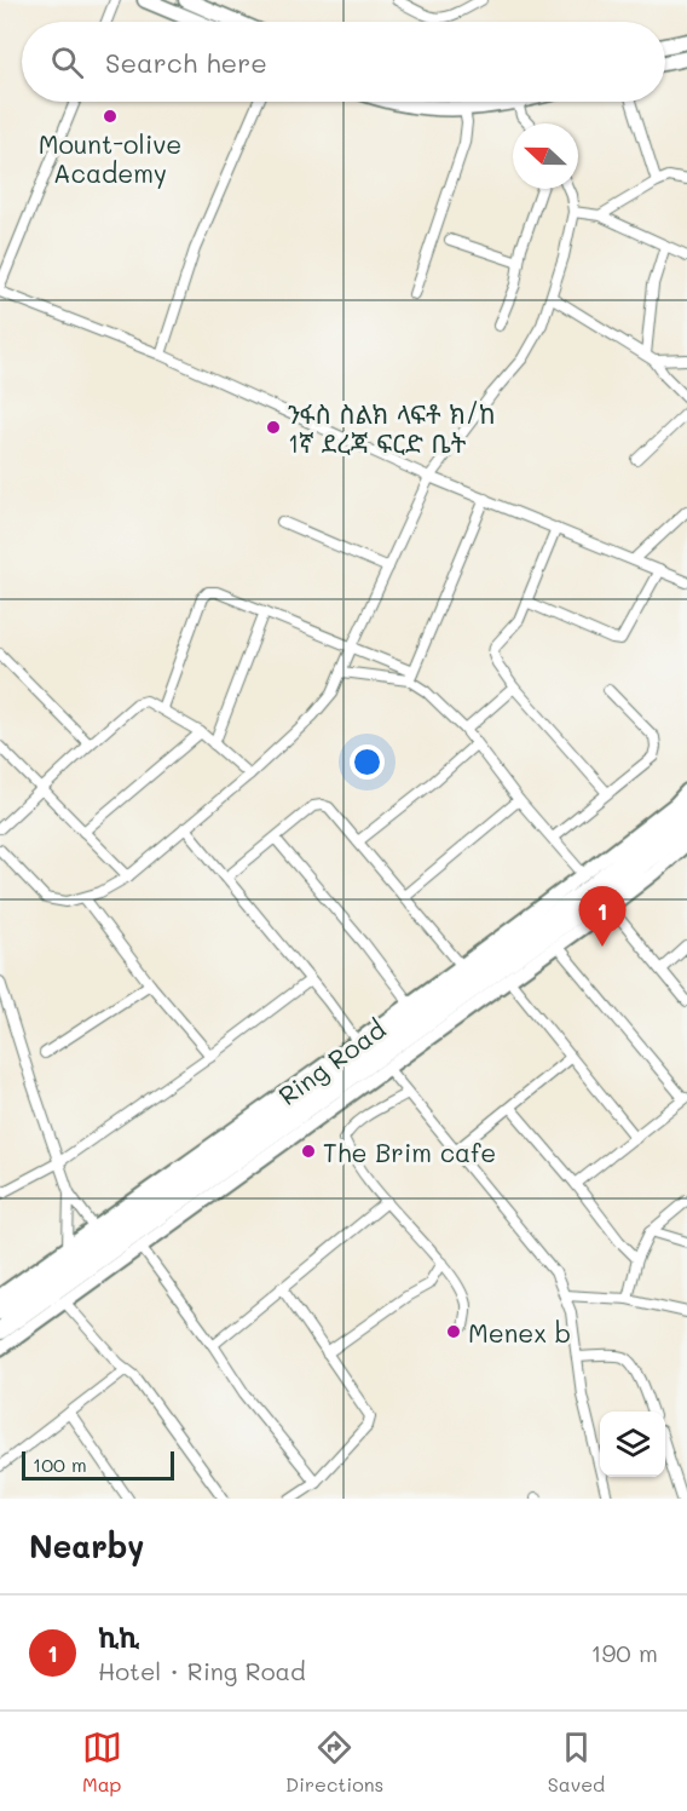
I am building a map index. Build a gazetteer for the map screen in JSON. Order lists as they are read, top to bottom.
{
  "streets": {
    "highway": ["Ring Road"]
  },
  "places": [
    "Mount-olive Academy",
    "ንፋስ ስልክ ላፍቶ ክ/ከ 1ኛ ደረጃ ፍርድ ቤት",
    "The Brim cafe",
    "Menex b"
  ],
  "scale_bar": "100 m",
  "north": "left",
  "page": {
    "search": "Search here",
    "pins": "1",
    "scale": "100 m",
    "heading": "Nearby",
    "list": [
      {
        "mark": "1",
        "name": "ኪኪ",
        "note": "Hotel · Ring Road",
        "value": "190 m"
      }
    ],
    "nav": ["Map", "Directions", "Saved"]
  }
}
